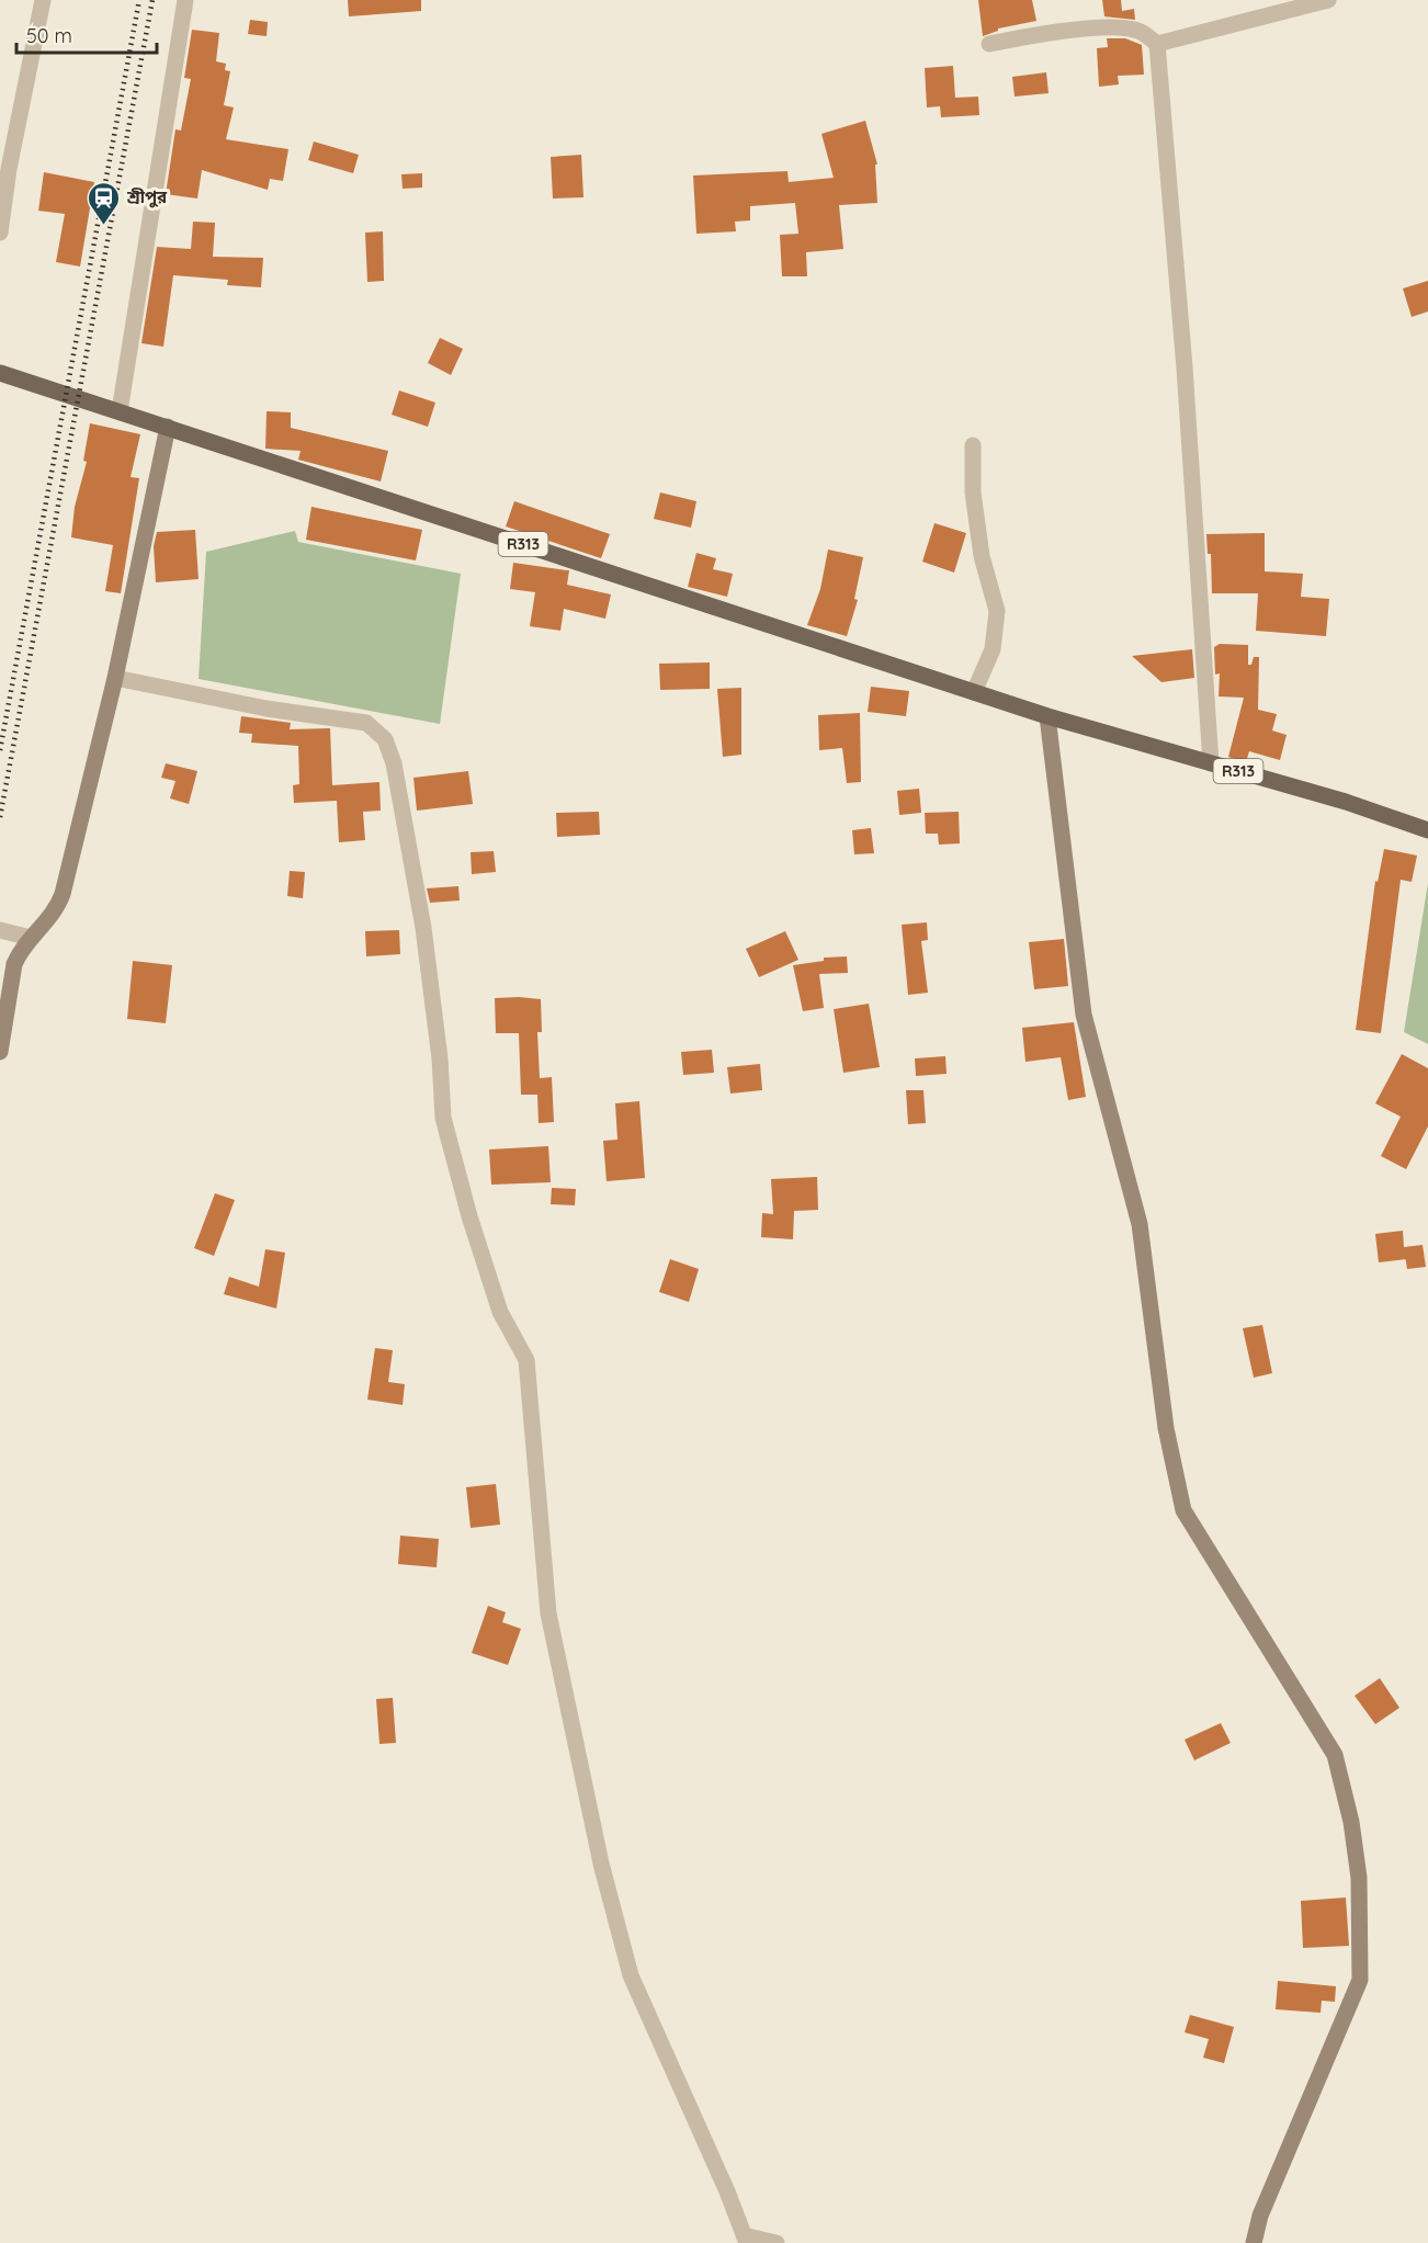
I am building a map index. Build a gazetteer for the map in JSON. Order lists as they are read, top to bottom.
{
  "streets": {
    "main road": ["R313"]
  },
  "places": {
    "station": ["শ্রীপুর"]
  },
  "scale_bar": "50 m"
}
